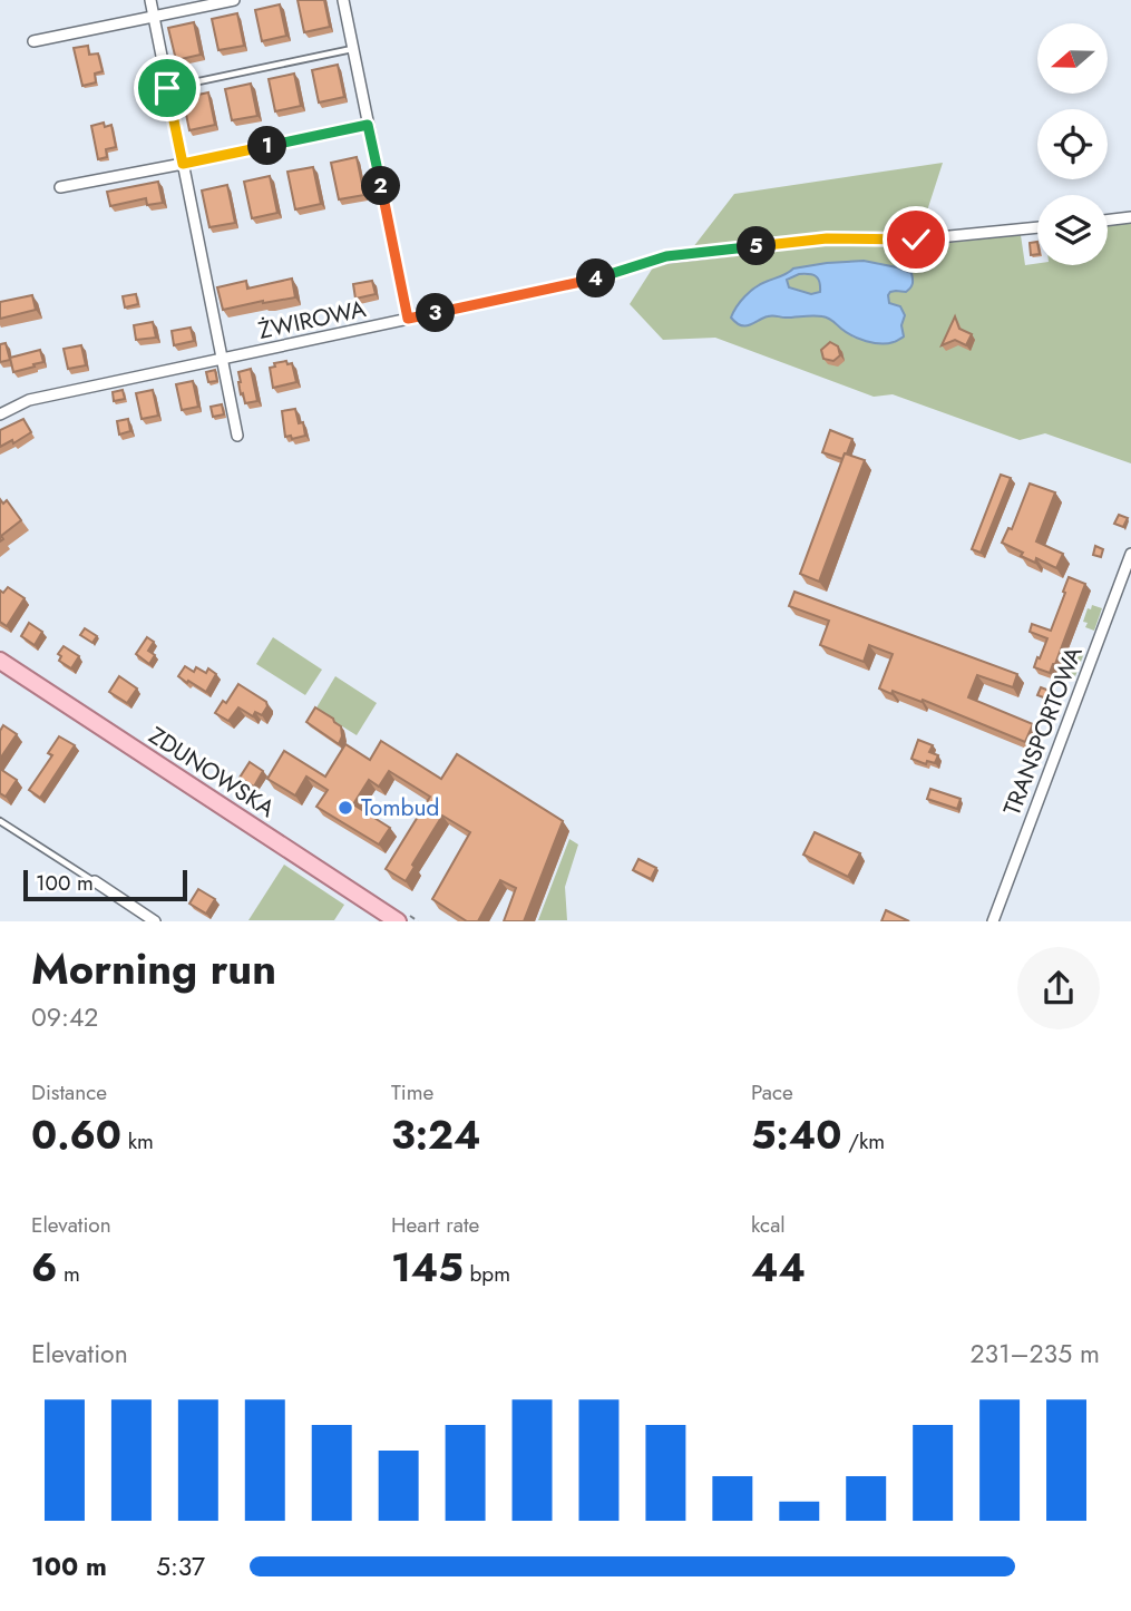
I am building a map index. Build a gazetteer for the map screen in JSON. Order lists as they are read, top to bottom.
{
  "streets": {
    "main road": ["ZDUNOWSKA"],
    "street": ["ŻWIROWA", "TRANSPORTOWA"]
  },
  "places": ["Tombud"],
  "scale_bar": "100 m",
  "north": "left",
  "page": {
    "pins": [
      "1",
      "2",
      "5",
      "4",
      "3"
    ],
    "scale": "100 m",
    "heading": ["Morning run", "09:42"],
    "stats": [
      ["Distance", "0.60 km"],
      ["Time", "3:24"],
      ["Pace", "5:40 /km"],
      ["Elevation", "6 m"],
      ["Heart rate", "145 bpm"],
      ["kcal", "44"]
    ],
    "chart": ["Elevation", "231–235 m"],
    "list": [
      {
        "name": "100 m",
        "note": "5:37"
      }
    ]
  }
}
